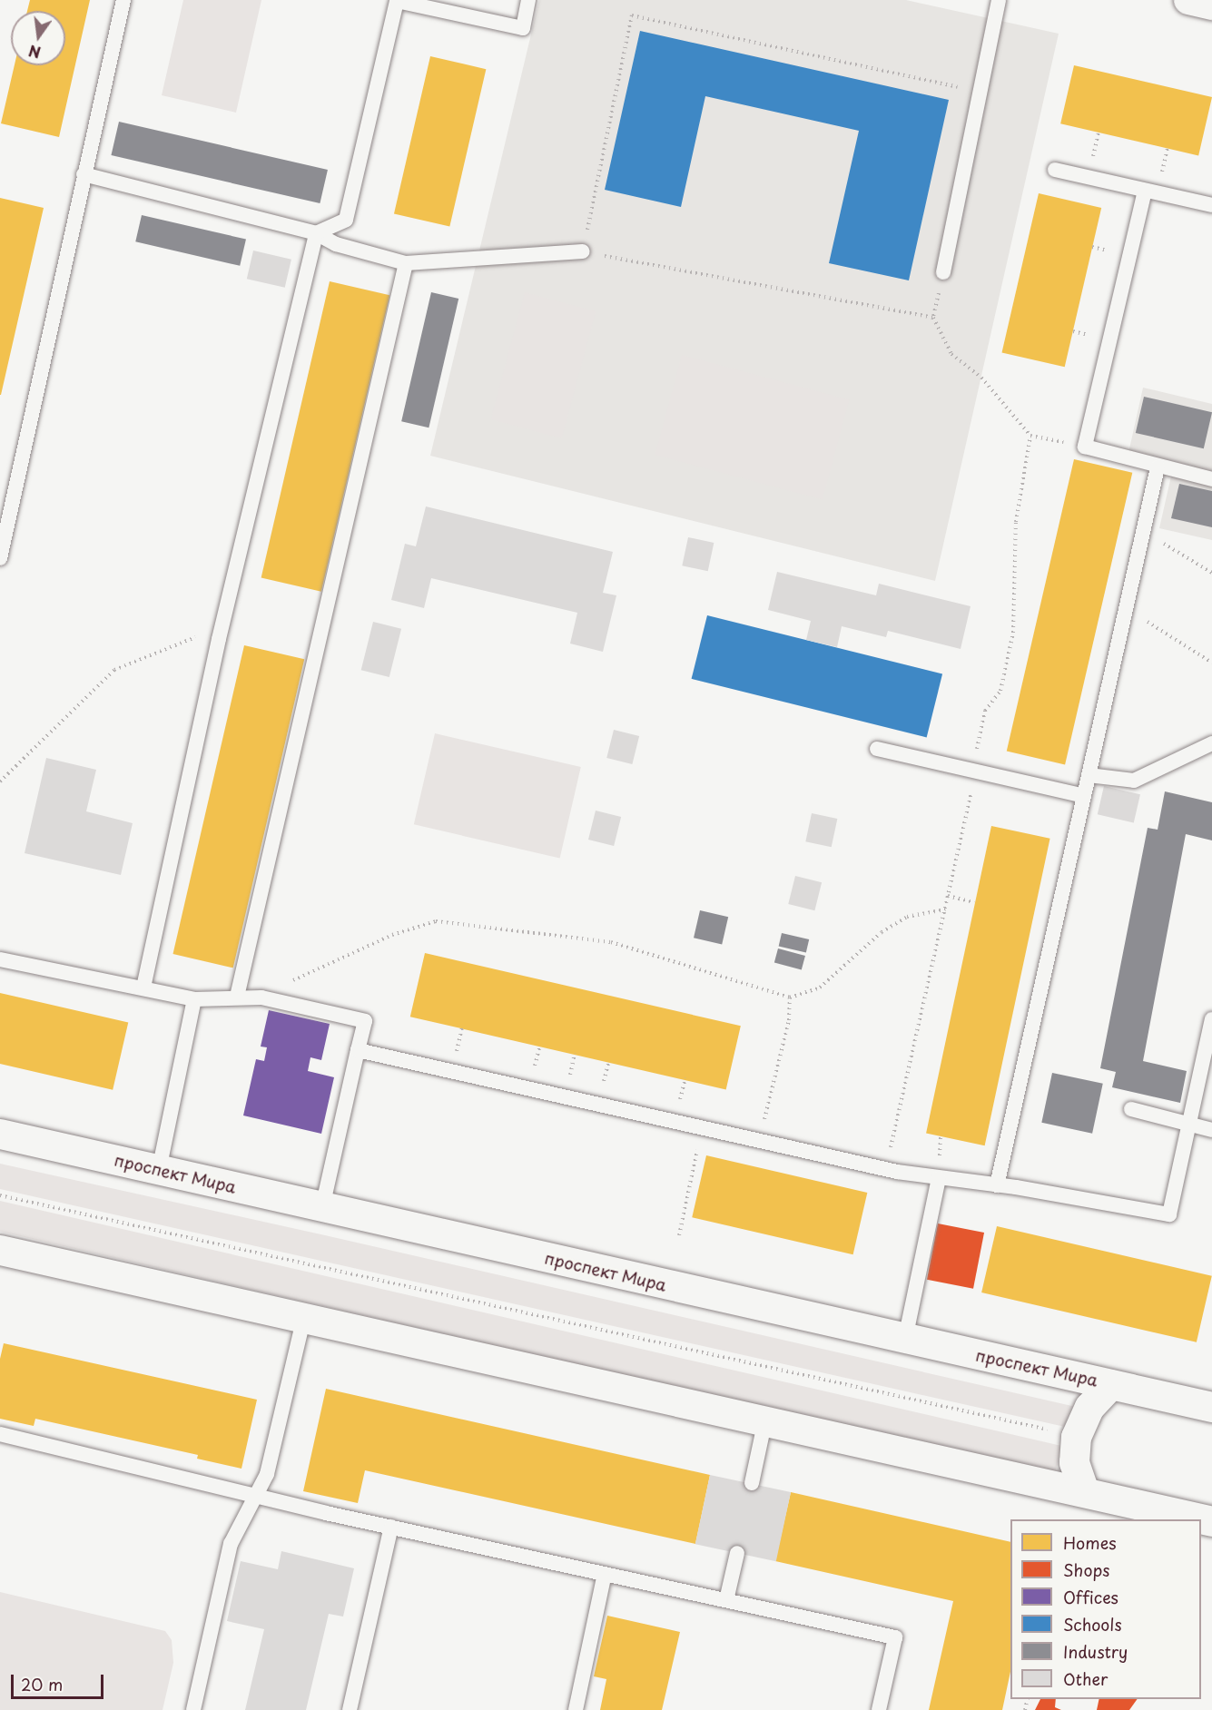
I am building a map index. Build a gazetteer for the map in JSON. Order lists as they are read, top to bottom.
{
  "streets": {
    "main road": ["проспект Мира"]
  },
  "legend": [
    "Homes",
    "Shops",
    "Offices",
    "Schools",
    "Industry",
    "Other"
  ],
  "scale_bar": "20 m",
  "north": "bottom"
}
